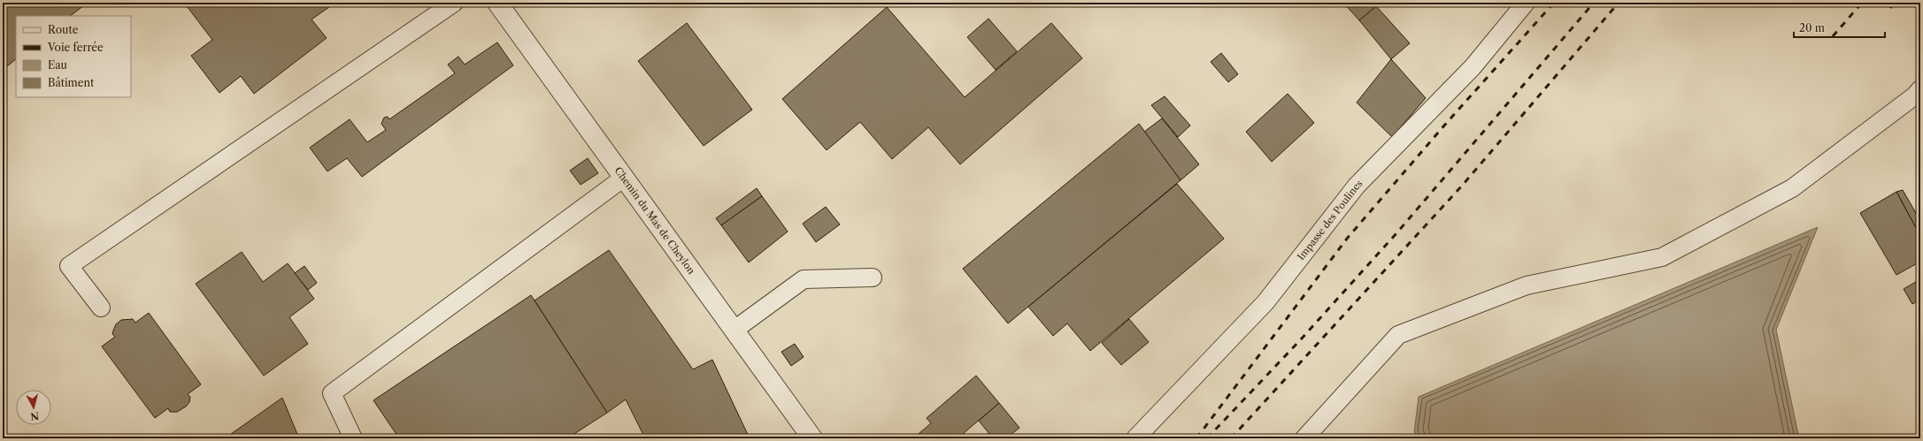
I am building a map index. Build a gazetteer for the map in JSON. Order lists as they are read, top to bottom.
{
  "streets": {
    "street": ["Chemin du Mas de Cheylon"],
    "lane": ["Impasse des Poulines"]
  },
  "legend": [
    "Route",
    "Voie ferrée",
    "Eau",
    "Bâtiment"
  ],
  "scale_bar": "20 m",
  "north": "bottom"
}
